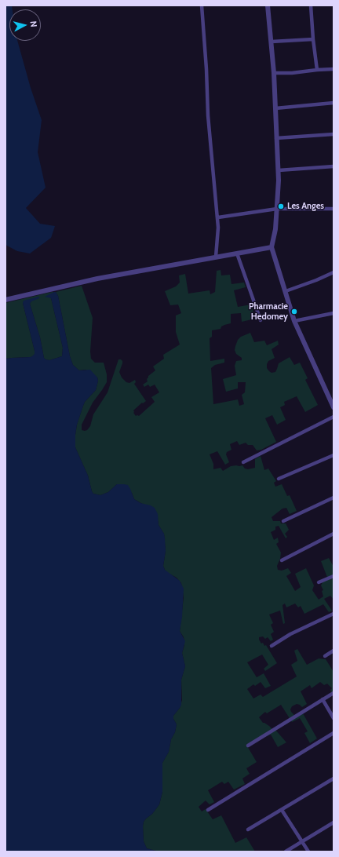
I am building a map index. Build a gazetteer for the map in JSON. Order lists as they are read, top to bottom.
{
  "places": ["Les Anges", "Pharmacie Hedomey"],
  "north": "right"
}
